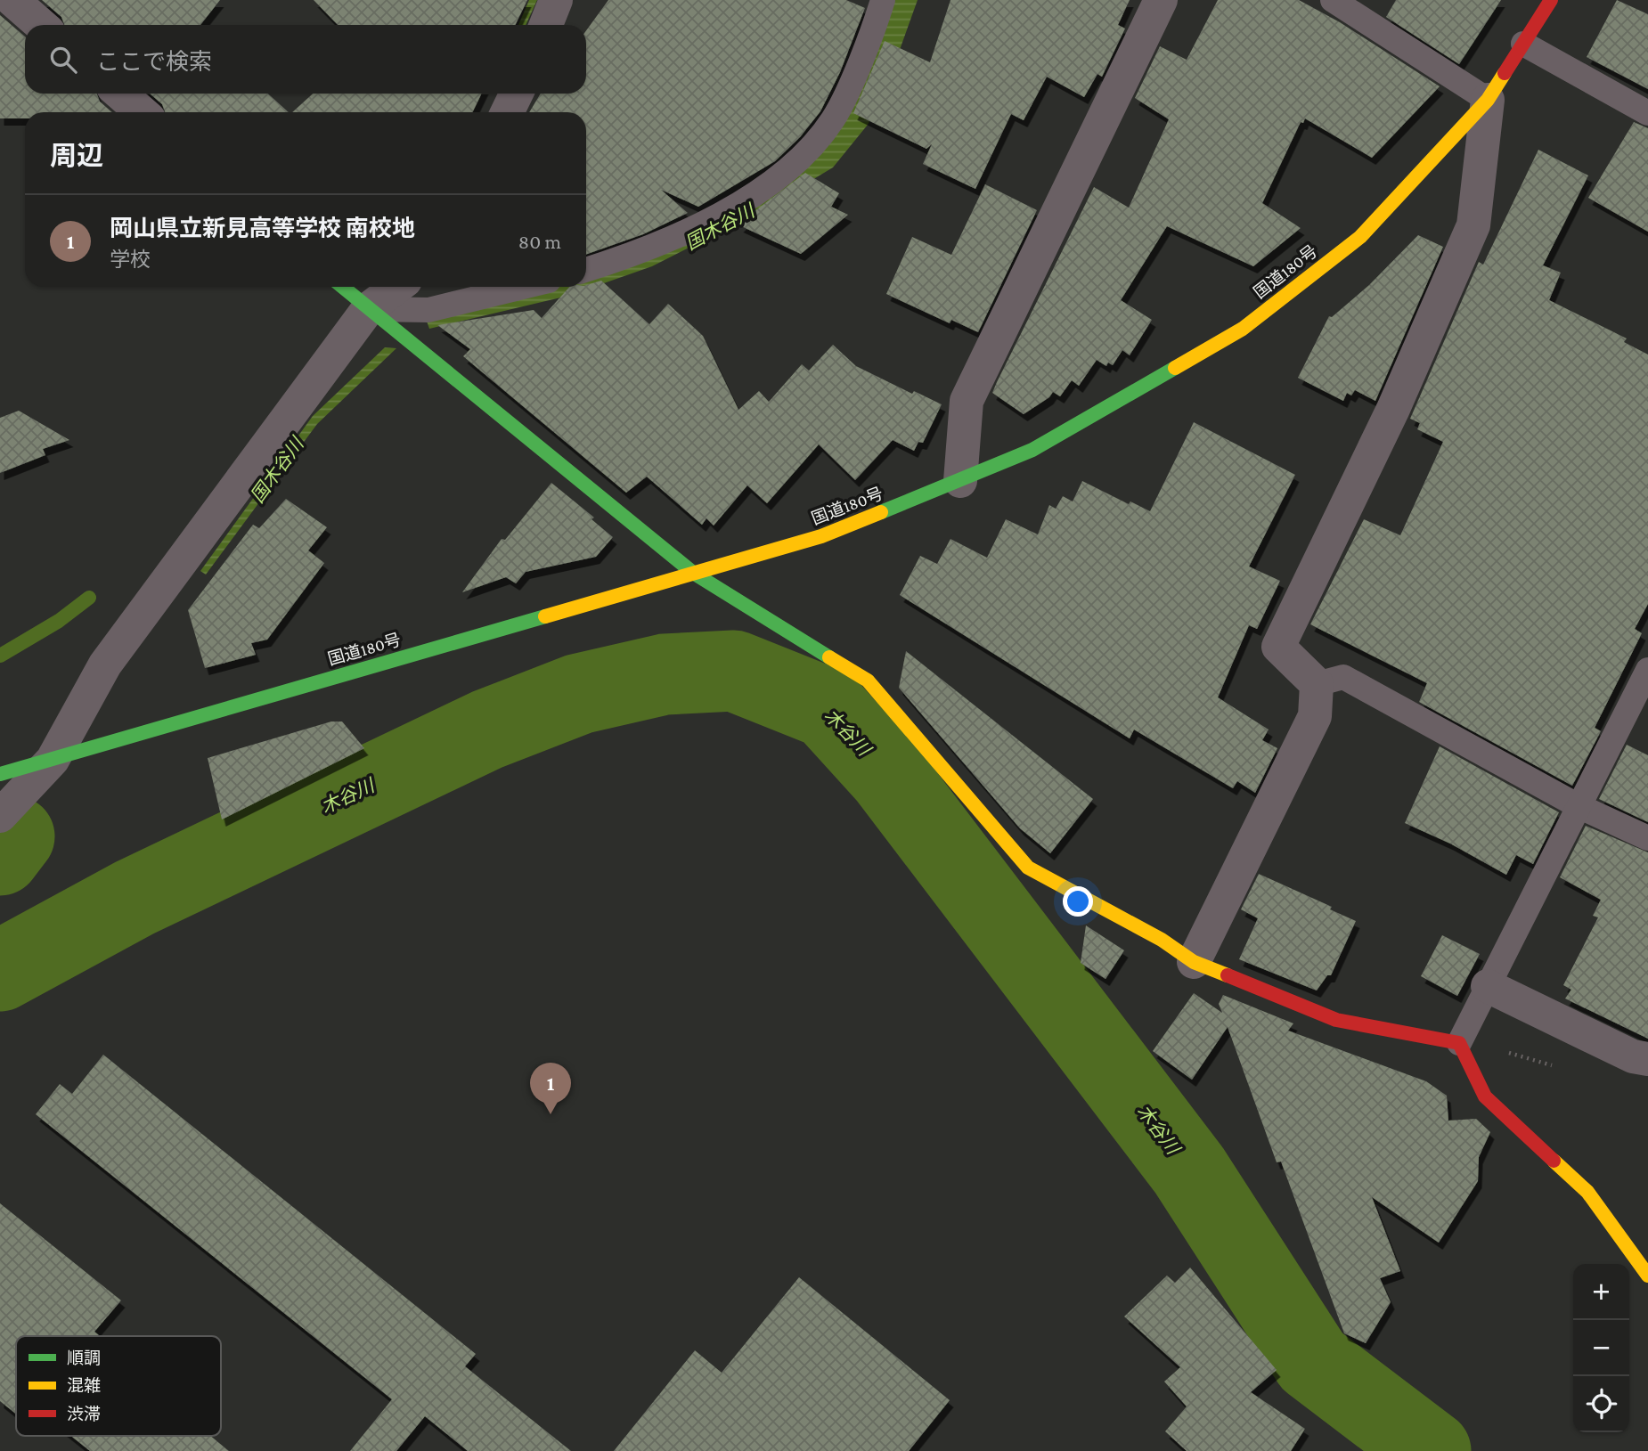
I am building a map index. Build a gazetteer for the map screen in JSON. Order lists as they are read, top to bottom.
{
  "streets": {
    "main road": ["国道180号"]
  },
  "water": ["国木谷川", "木谷川"],
  "legend": ["順調", "混雑", "渋滞"],
  "page": {
    "search": "ここで検索",
    "heading": "周辺",
    "list": [
      {
        "mark": "1",
        "name": "岡山県立新見高等学校 南校地",
        "note": "学校",
        "value": "80 m"
      }
    ],
    "pins": "1",
    "map_buttons": ["+", "−"]
  }
}
